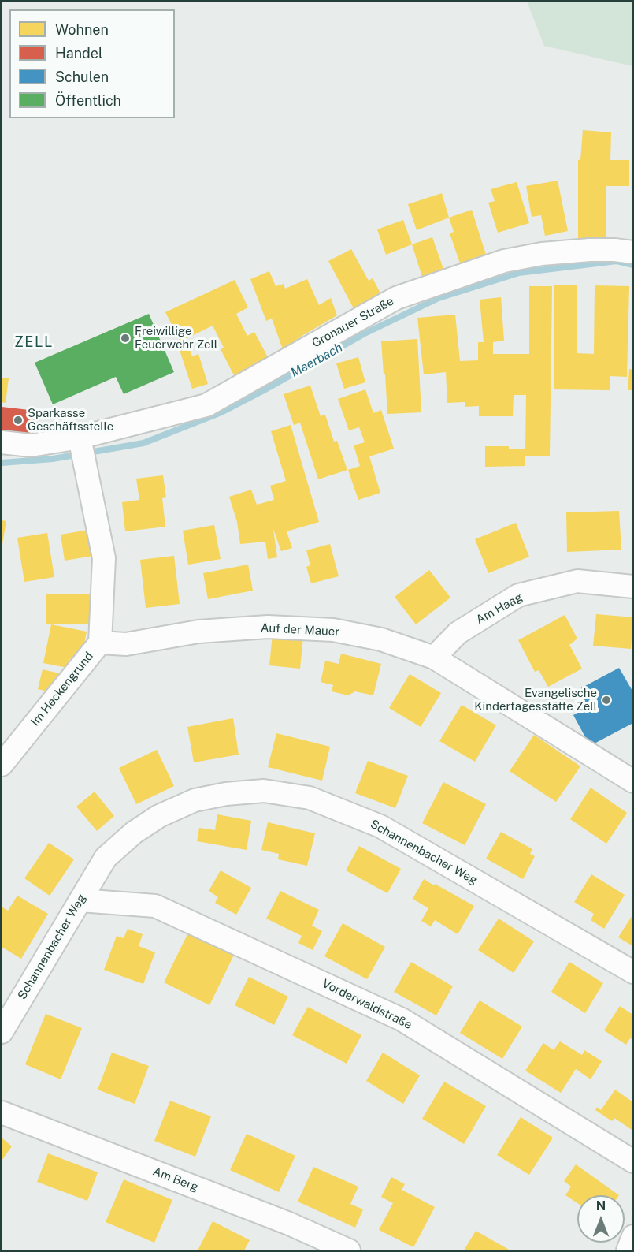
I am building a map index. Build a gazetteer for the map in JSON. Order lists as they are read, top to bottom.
{
  "streets": {
    "street": [
      "Gronauer Straße",
      "Am Haag",
      "Auf der Mauer",
      "Im Heckengrund",
      "Schannenbacher Weg",
      "Vorderwaldstraße",
      "Am Berg"
    ]
  },
  "crossings": [
    ["Gronauer Straße", "Im Heckengrund"],
    ["Am Haag", "Auf der Mauer"],
    ["Auf der Mauer", "Im Heckengrund"],
    ["Schannenbacher Weg", "Vorderwaldstraße"]
  ],
  "districts": ["ZELL"],
  "water": ["Meerbach"],
  "places": ["Freiwillige Feuerwehr Zell", "Sparkasse Geschäftsstelle", "Evangelische Kindertagesstätte Zell"],
  "legend": [
    "Wohnen",
    "Handel",
    "Schulen",
    "Öffentlich"
  ],
  "north": "top"
}
